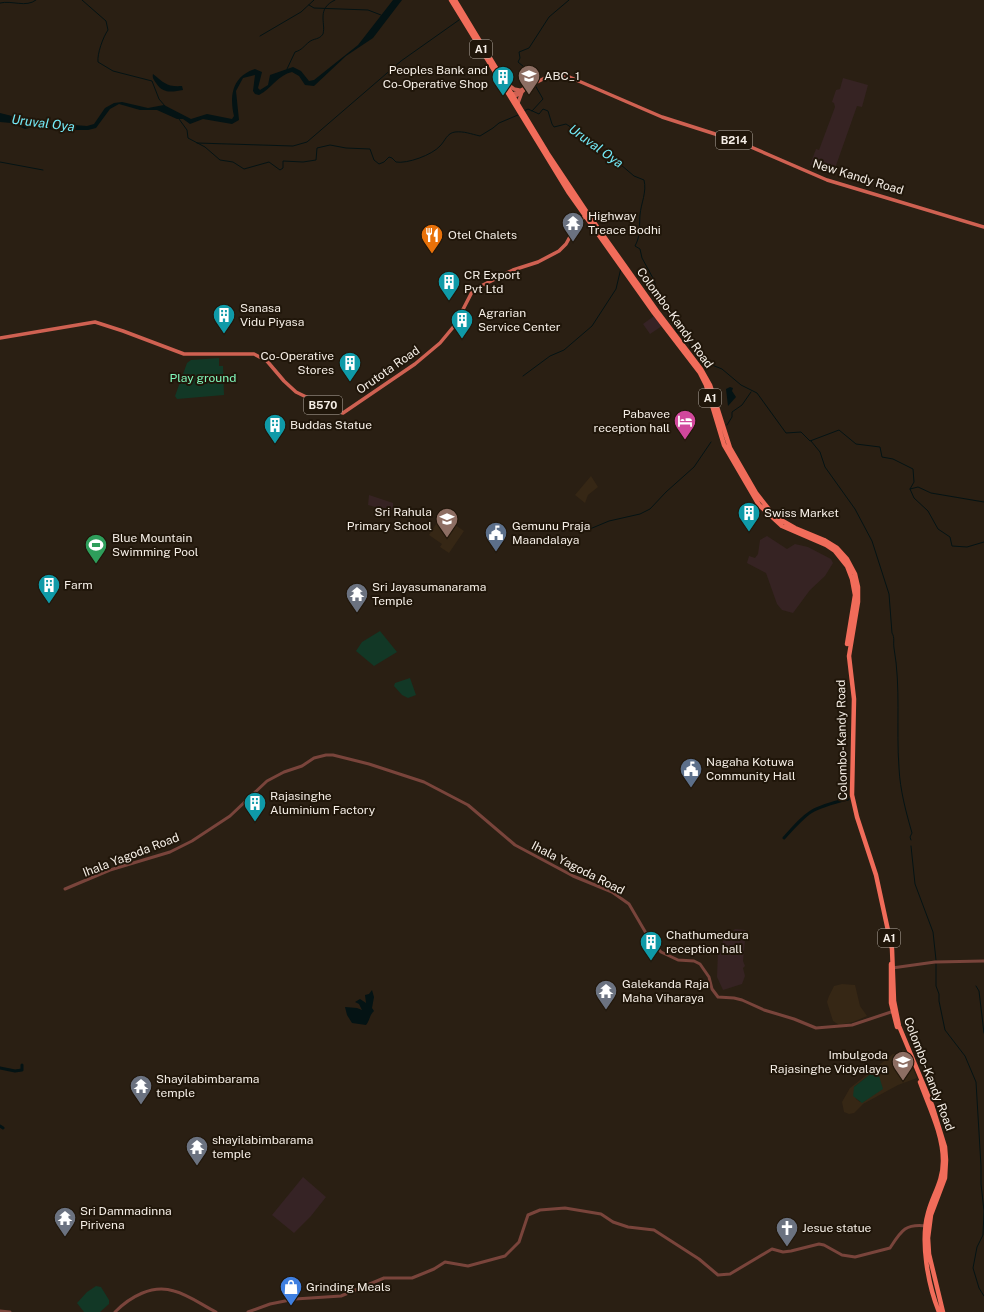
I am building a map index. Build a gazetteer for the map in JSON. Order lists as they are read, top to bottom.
{
  "streets": {
    "highway": ["A1", "Colombo-Kandy Road"],
    "main road": [
      "B214",
      "New Kandy Road",
      "Orutota Road",
      "B570"
    ],
    "street": ["Ihala Yagoda Road"]
  },
  "crossings": [
    ["New Kandy Road", "Colombo-Kandy Road"],
    ["Colombo-Kandy Road", "Orutota Road"],
    ["Colombo-Kandy Road", "Ihala Yagoda Road"]
  ],
  "water": ["Uruval Oya"],
  "parks": ["Play ground"],
  "places": {
    "school or university": ["ABC_1", "Sri Rahula Primary School", "Imbulgoda Rajasinghe Vidyalaya"],
    "building": [
      "Peoples Bank and Co-Operative Shop",
      "CR Export Pvt Ltd",
      "Sanasa Vidu Piyasa",
      "Agrarian Service Center",
      "Co-Operative Stores",
      "Buddas Statue",
      "Swiss Market",
      "Farm",
      "Rajasinghe Aluminium Factory",
      "Chathumedura reception hall"
    ],
    "temple": [
      "Highway Treace Bodhi",
      "Sri Jayasumanarama Temple",
      "Galekanda Raja Maha Viharaya",
      "Shayilabimbarama temple",
      "shayilabimbarama temple",
      "Sri Dammadinna Pirivena"
    ],
    "restaurant": ["Otel Chalets"],
    "hotel": ["Pabavee reception hall"],
    "public building": ["Gemunu Praja Maandalaya", "Nagaha Kotuwa Community Hall"],
    "sports": ["Blue Mountain Swimming Pool"],
    "church": ["Jesue statue"],
    "shop": ["Grinding Meals"]
  }
}
